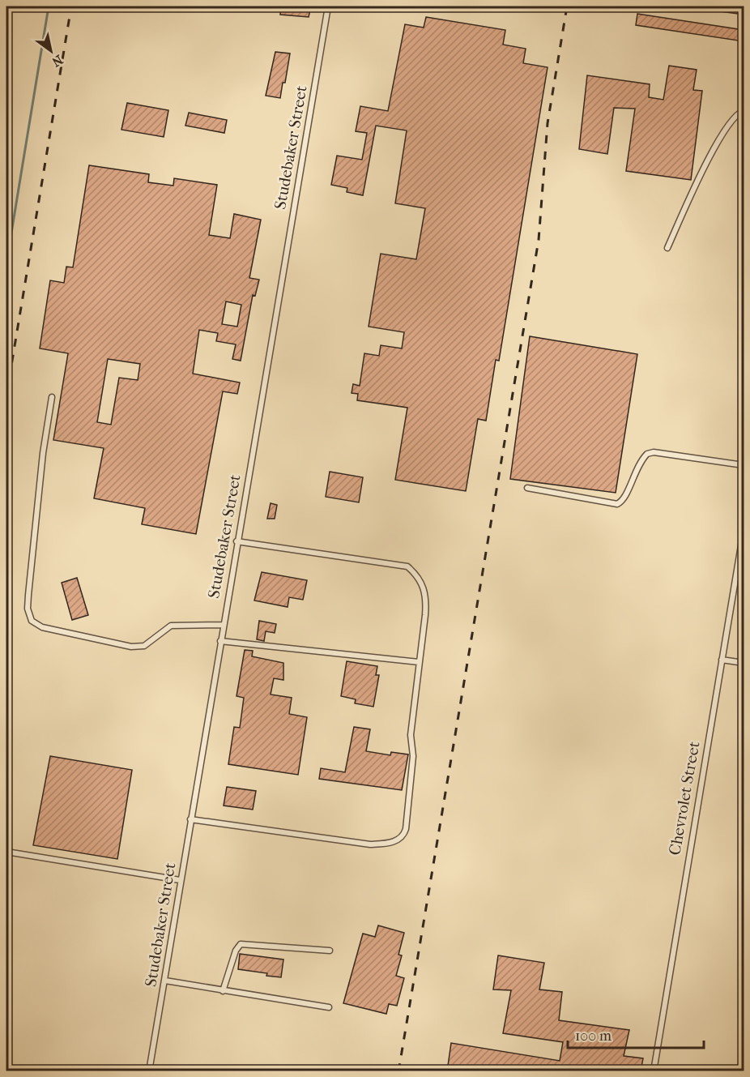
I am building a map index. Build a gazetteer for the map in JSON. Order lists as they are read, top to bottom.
{
  "streets": {
    "lane": ["Studebaker Street", "Chevrolet Street"]
  },
  "scale_bar": "100 m",
  "north": "bottom right"
}
